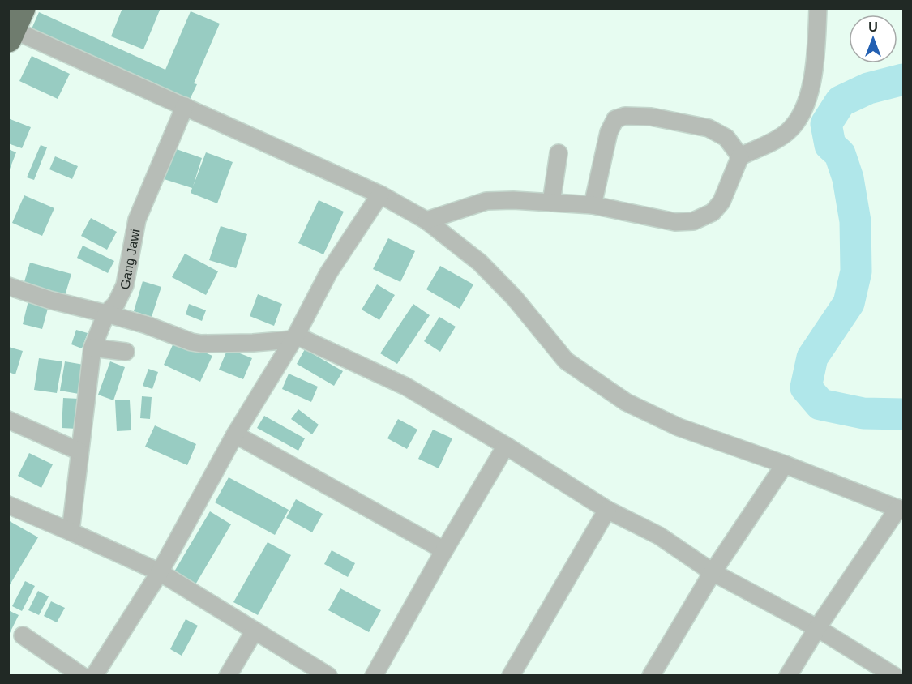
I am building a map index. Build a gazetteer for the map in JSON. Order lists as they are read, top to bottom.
{
  "streets": {
    "street": ["Gang Jawi"]
  },
  "north": "top"
}
